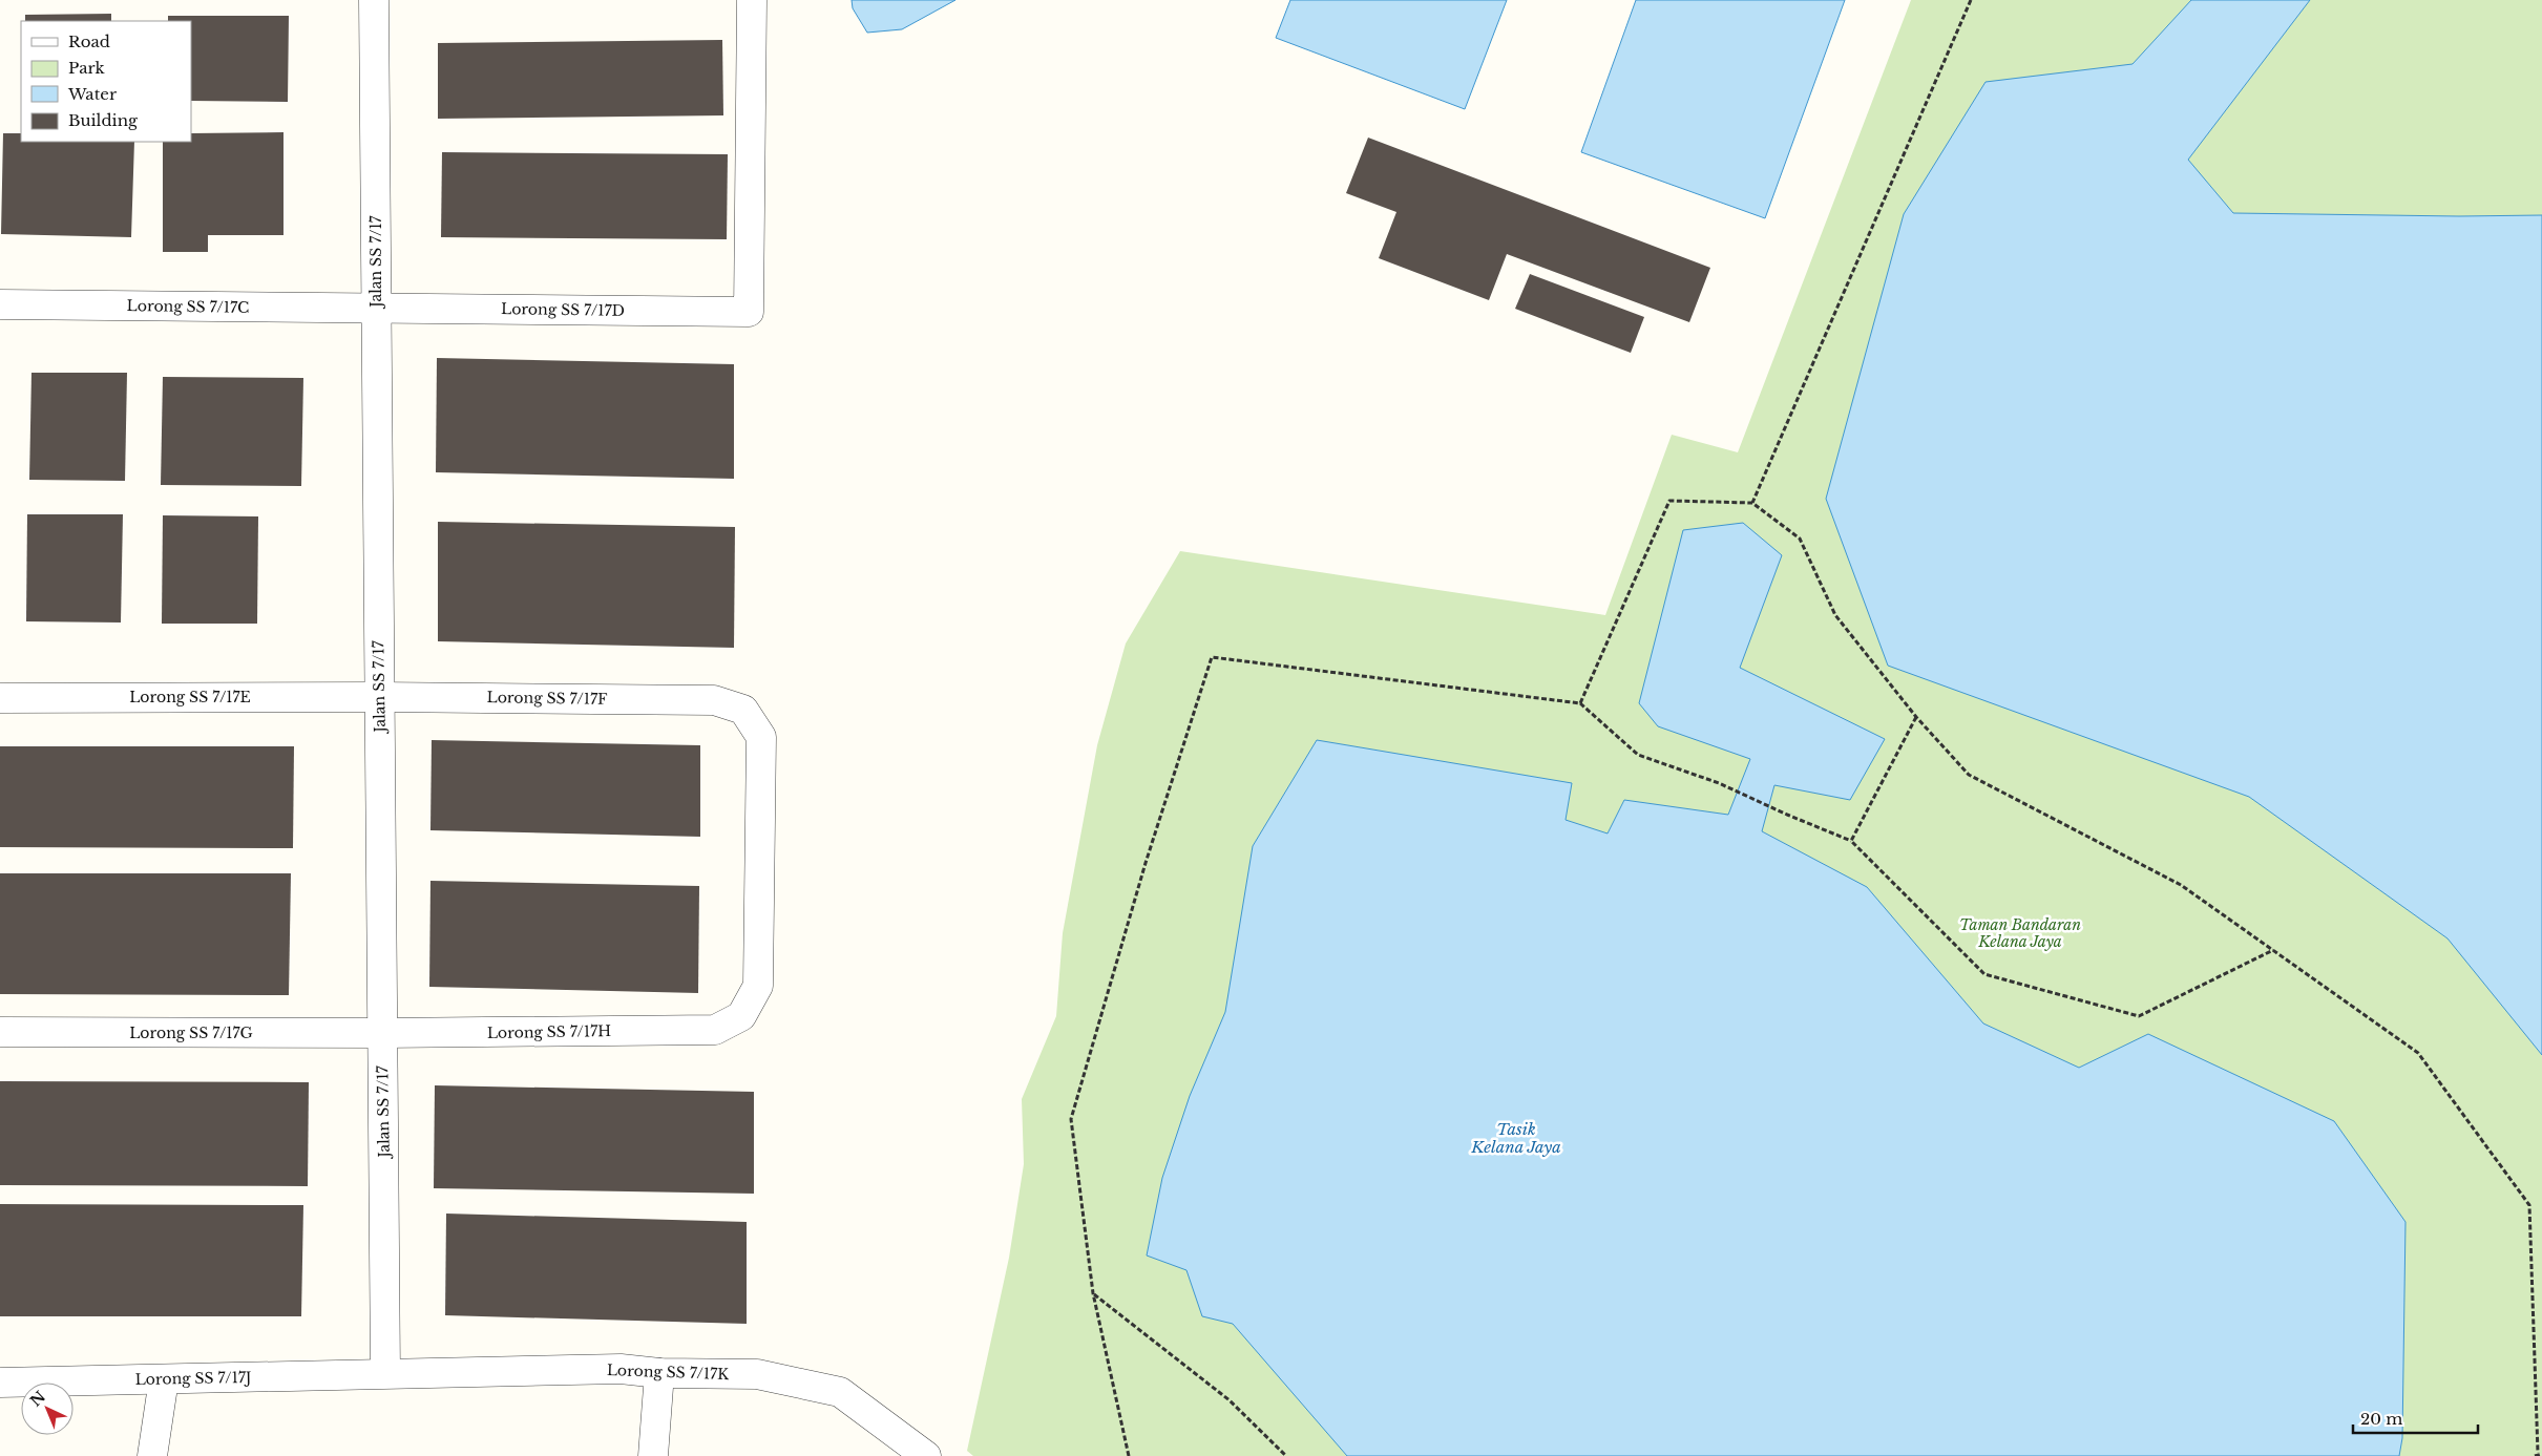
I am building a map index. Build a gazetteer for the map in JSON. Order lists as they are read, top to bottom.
{
  "streets": {
    "street": [
      "Jalan SS 7/17",
      "Lorong SS 7/17C",
      "Lorong SS 7/17D",
      "Lorong SS 7/17E",
      "Lorong SS 7/17F",
      "Lorong SS 7/17H",
      "Lorong SS 7/17G",
      "Lorong SS 7/17K",
      "Lorong SS 7/17J"
    ]
  },
  "crossings": [
    ["Jalan SS 7/17", "Lorong SS 7/17C"],
    ["Jalan SS 7/17", "Lorong SS 7/17D"],
    ["Jalan SS 7/17", "Lorong SS 7/17E"],
    ["Jalan SS 7/17", "Lorong SS 7/17F"],
    ["Jalan SS 7/17", "Lorong SS 7/17H"],
    ["Jalan SS 7/17", "Lorong SS 7/17G"],
    ["Jalan SS 7/17", "Lorong SS 7/17K"],
    ["Jalan SS 7/17", "Lorong SS 7/17J"],
    ["Lorong SS 7/17C", "Lorong SS 7/17D"],
    ["Lorong SS 7/17E", "Lorong SS 7/17F"],
    ["Lorong SS 7/17F", "Lorong SS 7/17H"],
    ["Lorong SS 7/17H", "Lorong SS 7/17G"],
    ["Lorong SS 7/17K", "Lorong SS 7/17J"]
  ],
  "water": ["Tasik Kelana Jaya"],
  "parks": ["Taman Bandaran Kelana Jaya"],
  "legend": [
    "Road",
    "Park",
    "Water",
    "Building"
  ],
  "scale_bar": "20 m",
  "north": "top left"
}
